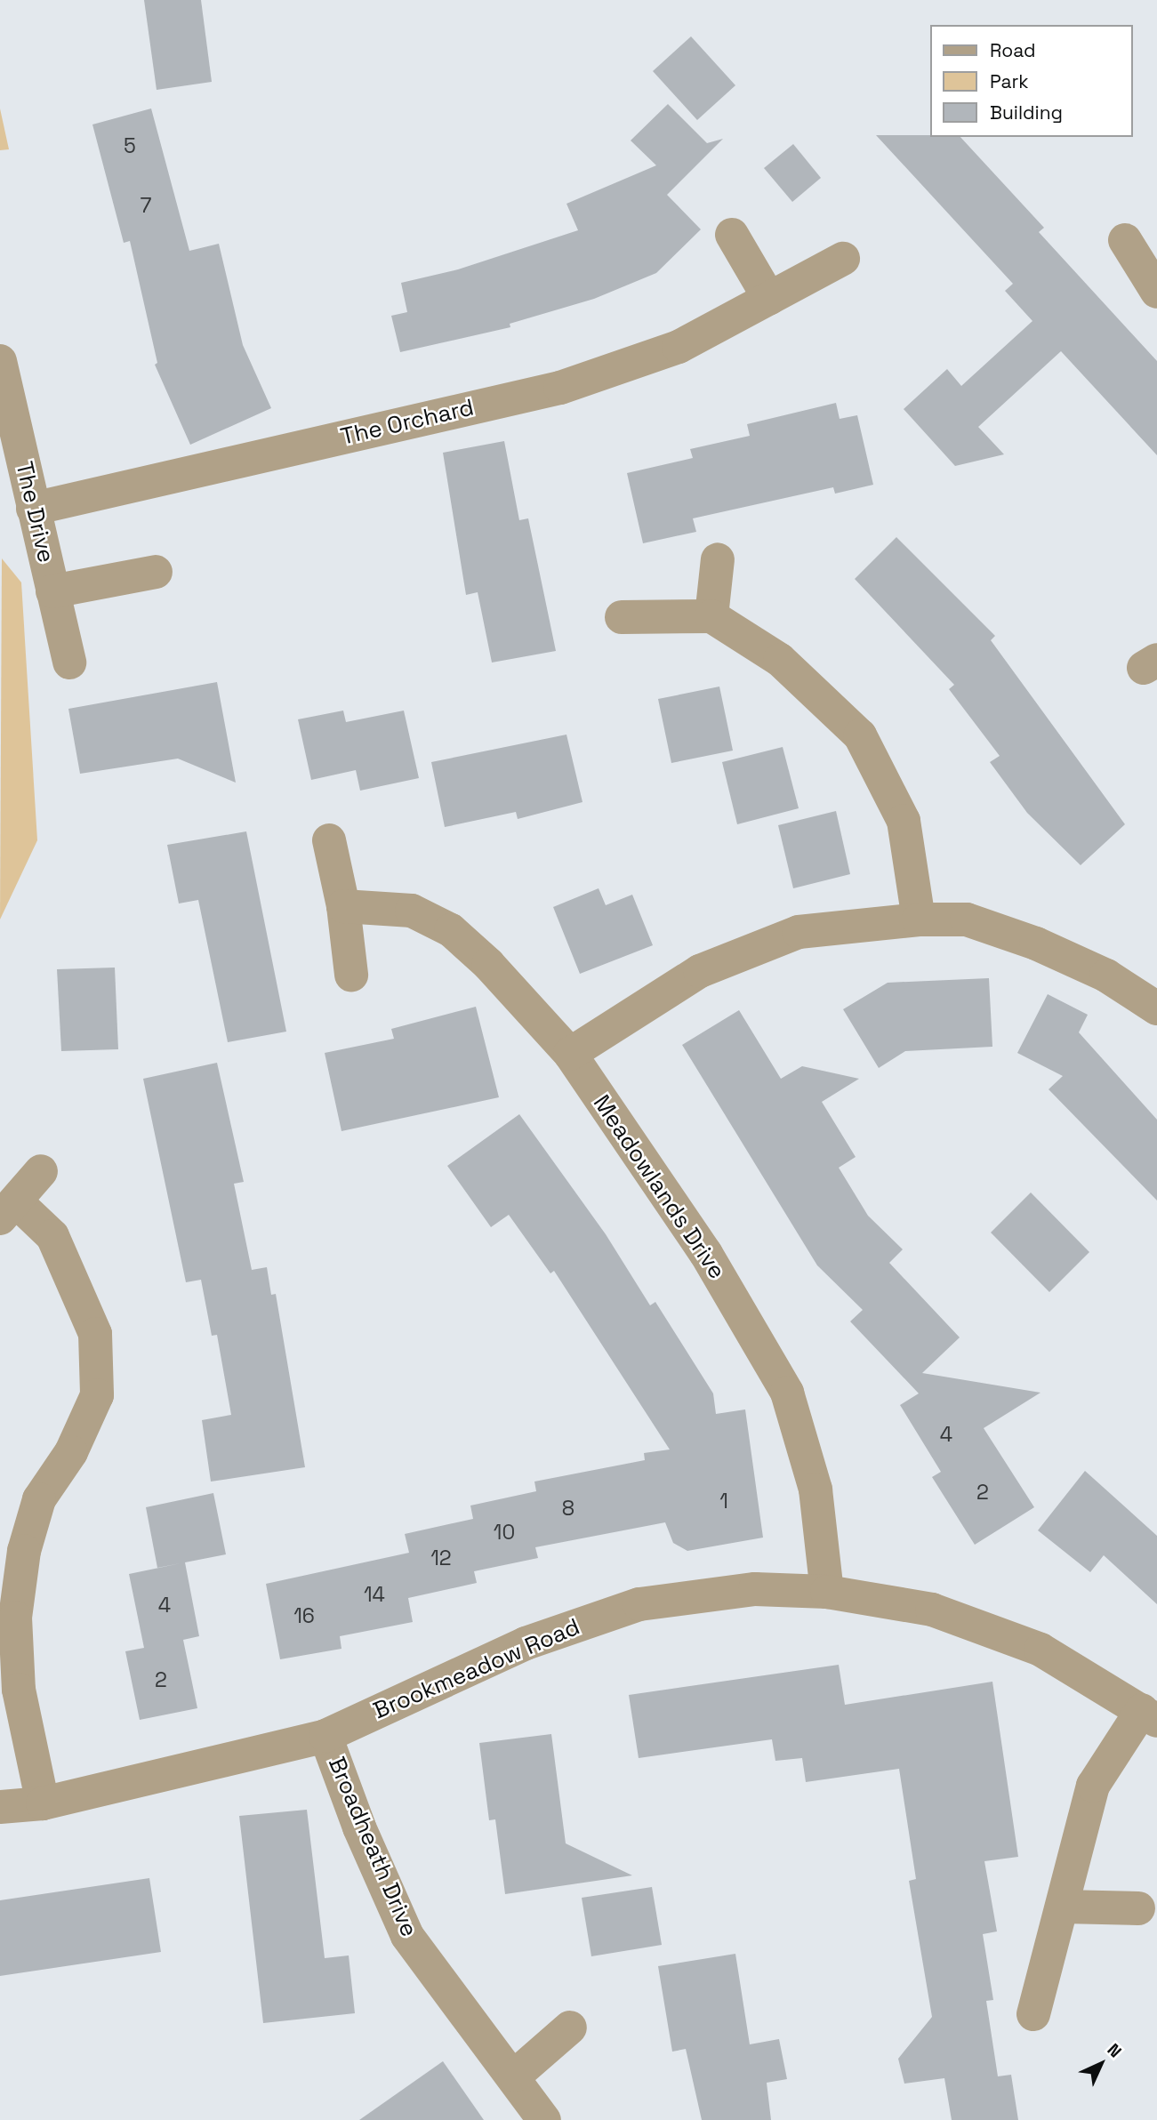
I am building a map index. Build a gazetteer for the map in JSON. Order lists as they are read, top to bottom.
{
  "streets": {
    "street": [
      "The Orchard",
      "The Drive",
      "Meadowlands Drive",
      "Brookmeadow Road",
      "Broadheath Drive"
    ]
  },
  "crossings": [
    ["The Orchard", "The Drive"],
    ["Meadowlands Drive", "Brookmeadow Road"],
    ["Brookmeadow Road", "Broadheath Drive"]
  ],
  "house_numbers": [
    "5",
    "7",
    "4",
    "2",
    "1",
    "8",
    "10",
    "12",
    "14",
    "4",
    "16",
    "2"
  ],
  "legend": ["Road", "Park", "Building"],
  "north": "top right"
}
